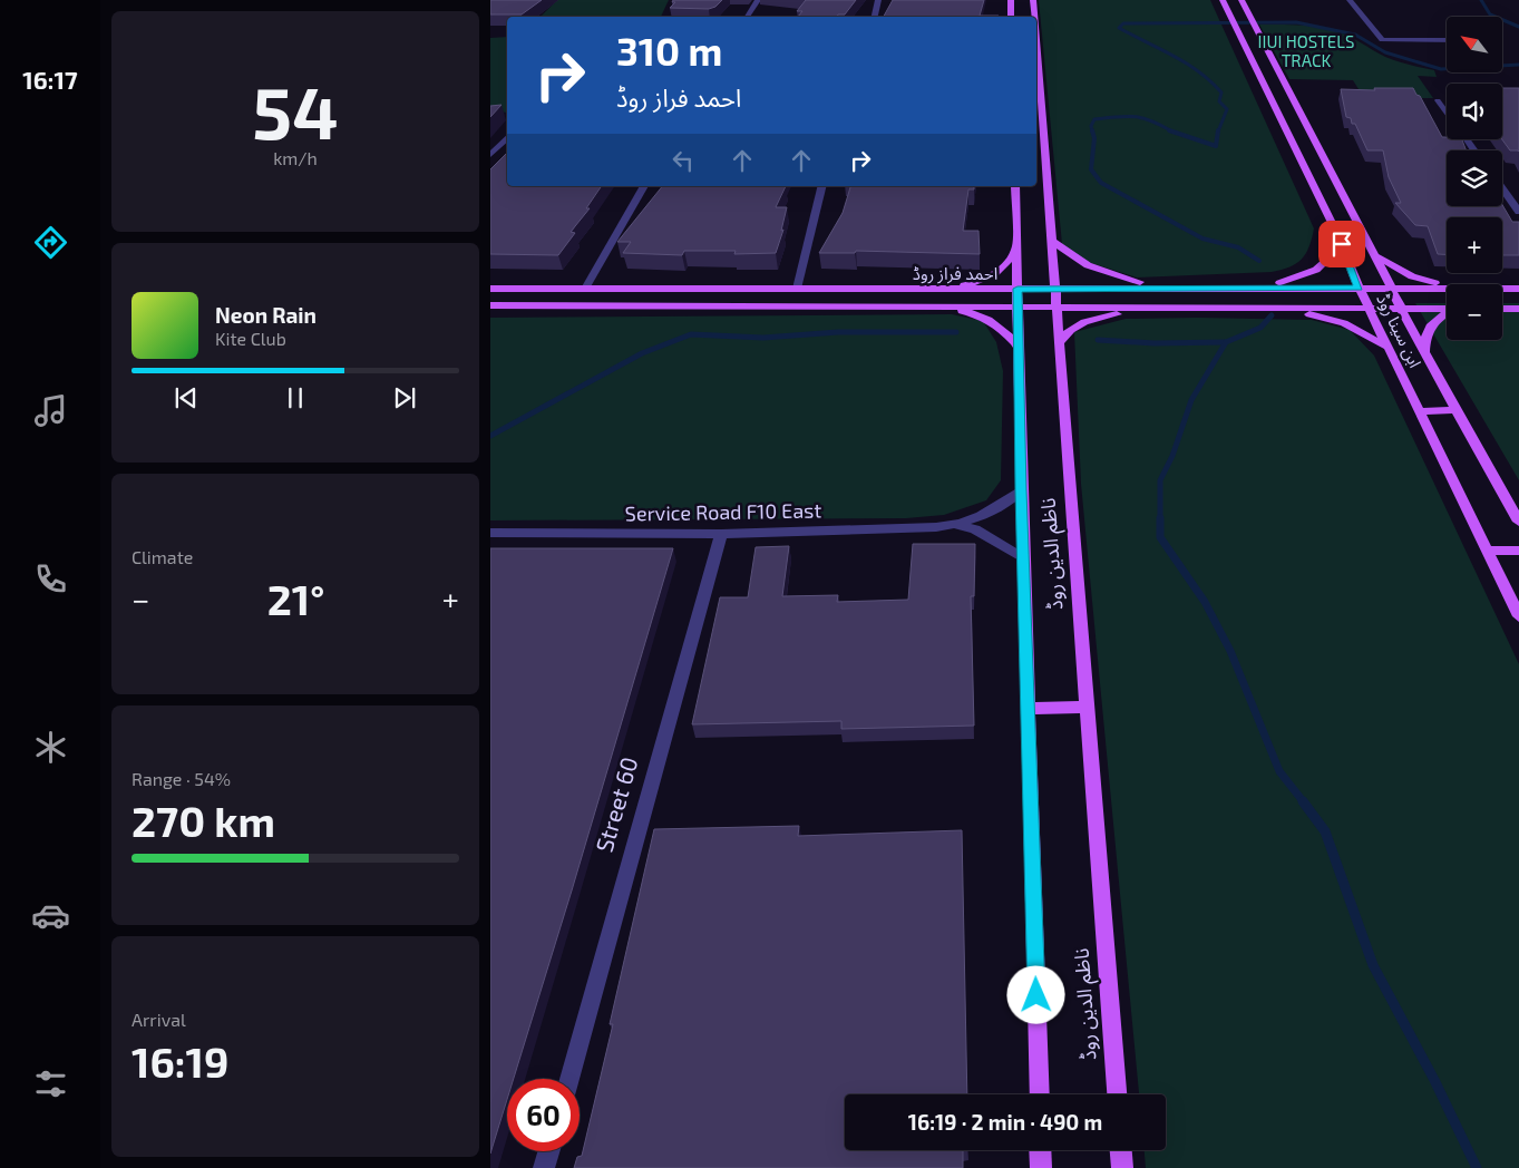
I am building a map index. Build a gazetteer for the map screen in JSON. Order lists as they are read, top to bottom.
{
  "streets": {
    "main road": ["احمد فراز روڈ", "ابن سینا روڈ", "ناظم الدین روڈ"],
    "street": ["Service Road F10 East", "Street 60"]
  },
  "crossings": [
    ["احمد فراز روڈ", "ابن سینا روڈ"],
    ["احمد فراز روڈ", "ناظم الدین روڈ"],
    ["Service Road F10 East", "ناظم الدین روڈ"],
    ["Service Road F10 East", "Street 60"]
  ],
  "parks": ["IIUI HOSTELS TRACK"],
  "north": "top left",
  "page": {
    "tabs": "16:17",
    "tile": [
      ["54", "km/h"],
      "Climate",
      ["Range · 54%", "270 km"],
      ["Arrival", "16:19"]
    ],
    "map_buttons": ["+", "−"],
    "turn": ["310 m", "احمد فراز روڈ"],
    "song": ["Neon Rain", "Kite Club"],
    "heat": ["−", "21°", "+"],
    "limit": "60",
    "trip": "16:19 · 2 min · 490 m"
  }
}
